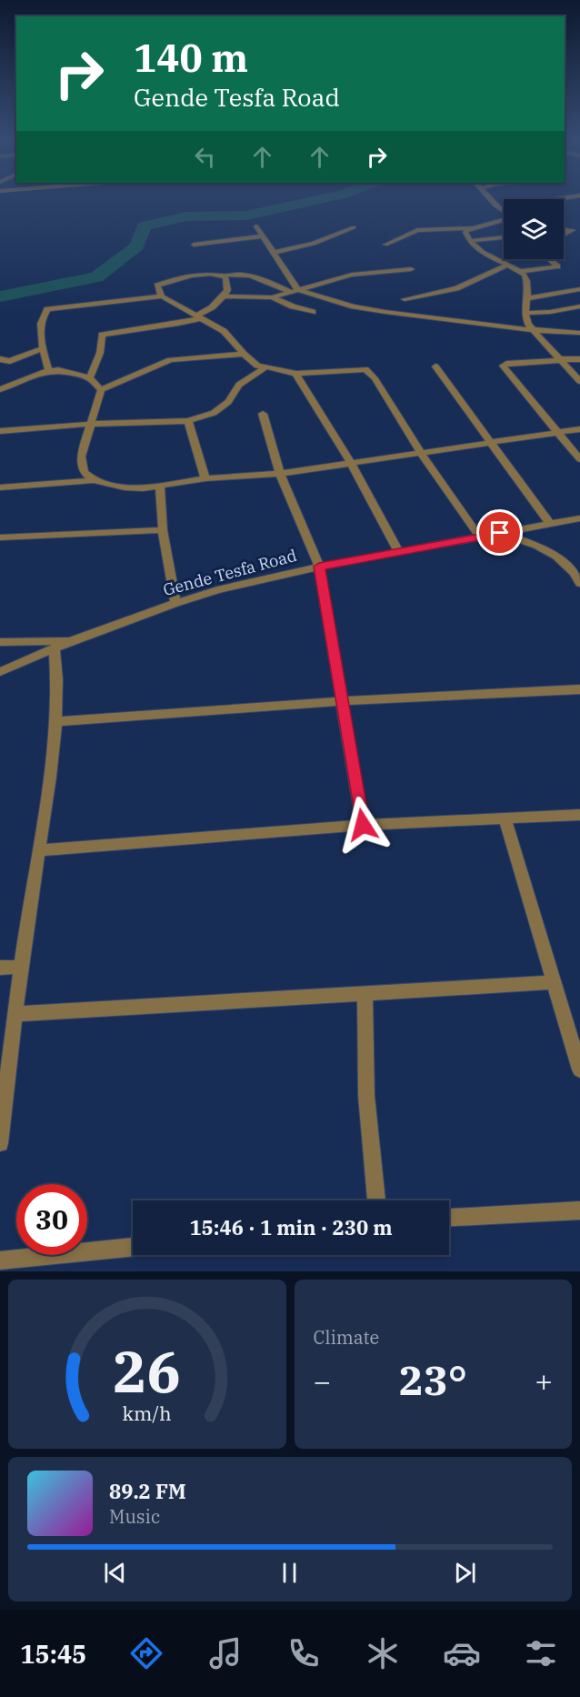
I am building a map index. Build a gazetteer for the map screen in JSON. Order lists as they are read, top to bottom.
{
  "streets": {
    "street": ["Gende Tesfa Road"]
  },
  "page": {
    "turn": ["140 m", "Gende Tesfa Road"],
    "limit": "30",
    "trip": "15:46 · 1 min · 230 m",
    "tile": "Climate",
    "heat": ["−", "23°", "+"],
    "song": ["89.2 FM", "Music"],
    "tabs": "15:45",
    "gauge": ["26", "km/h"]
  }
}
